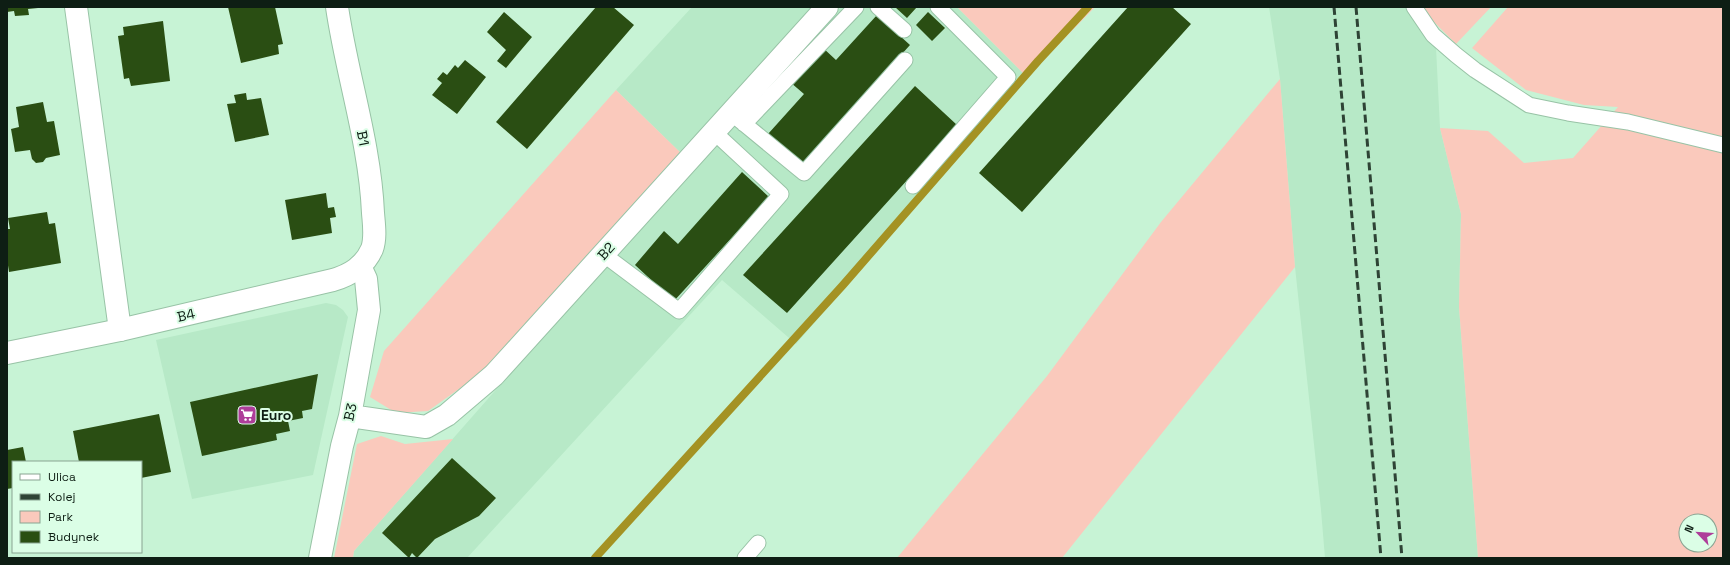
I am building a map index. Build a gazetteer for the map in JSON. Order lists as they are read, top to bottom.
{
  "streets": {
    "street": [
      "B1",
      "B2",
      "B4",
      "B3"
    ]
  },
  "crossings": [
    ["B1", "B4"],
    ["B1", "B3"],
    ["B2", "B3"],
    ["B4", "B3"]
  ],
  "places": {
    "supermarket": ["Euro"]
  },
  "legend": [
    "Ulica",
    "Kolej",
    "Park",
    "Budynek"
  ],
  "north": "top left"
}
